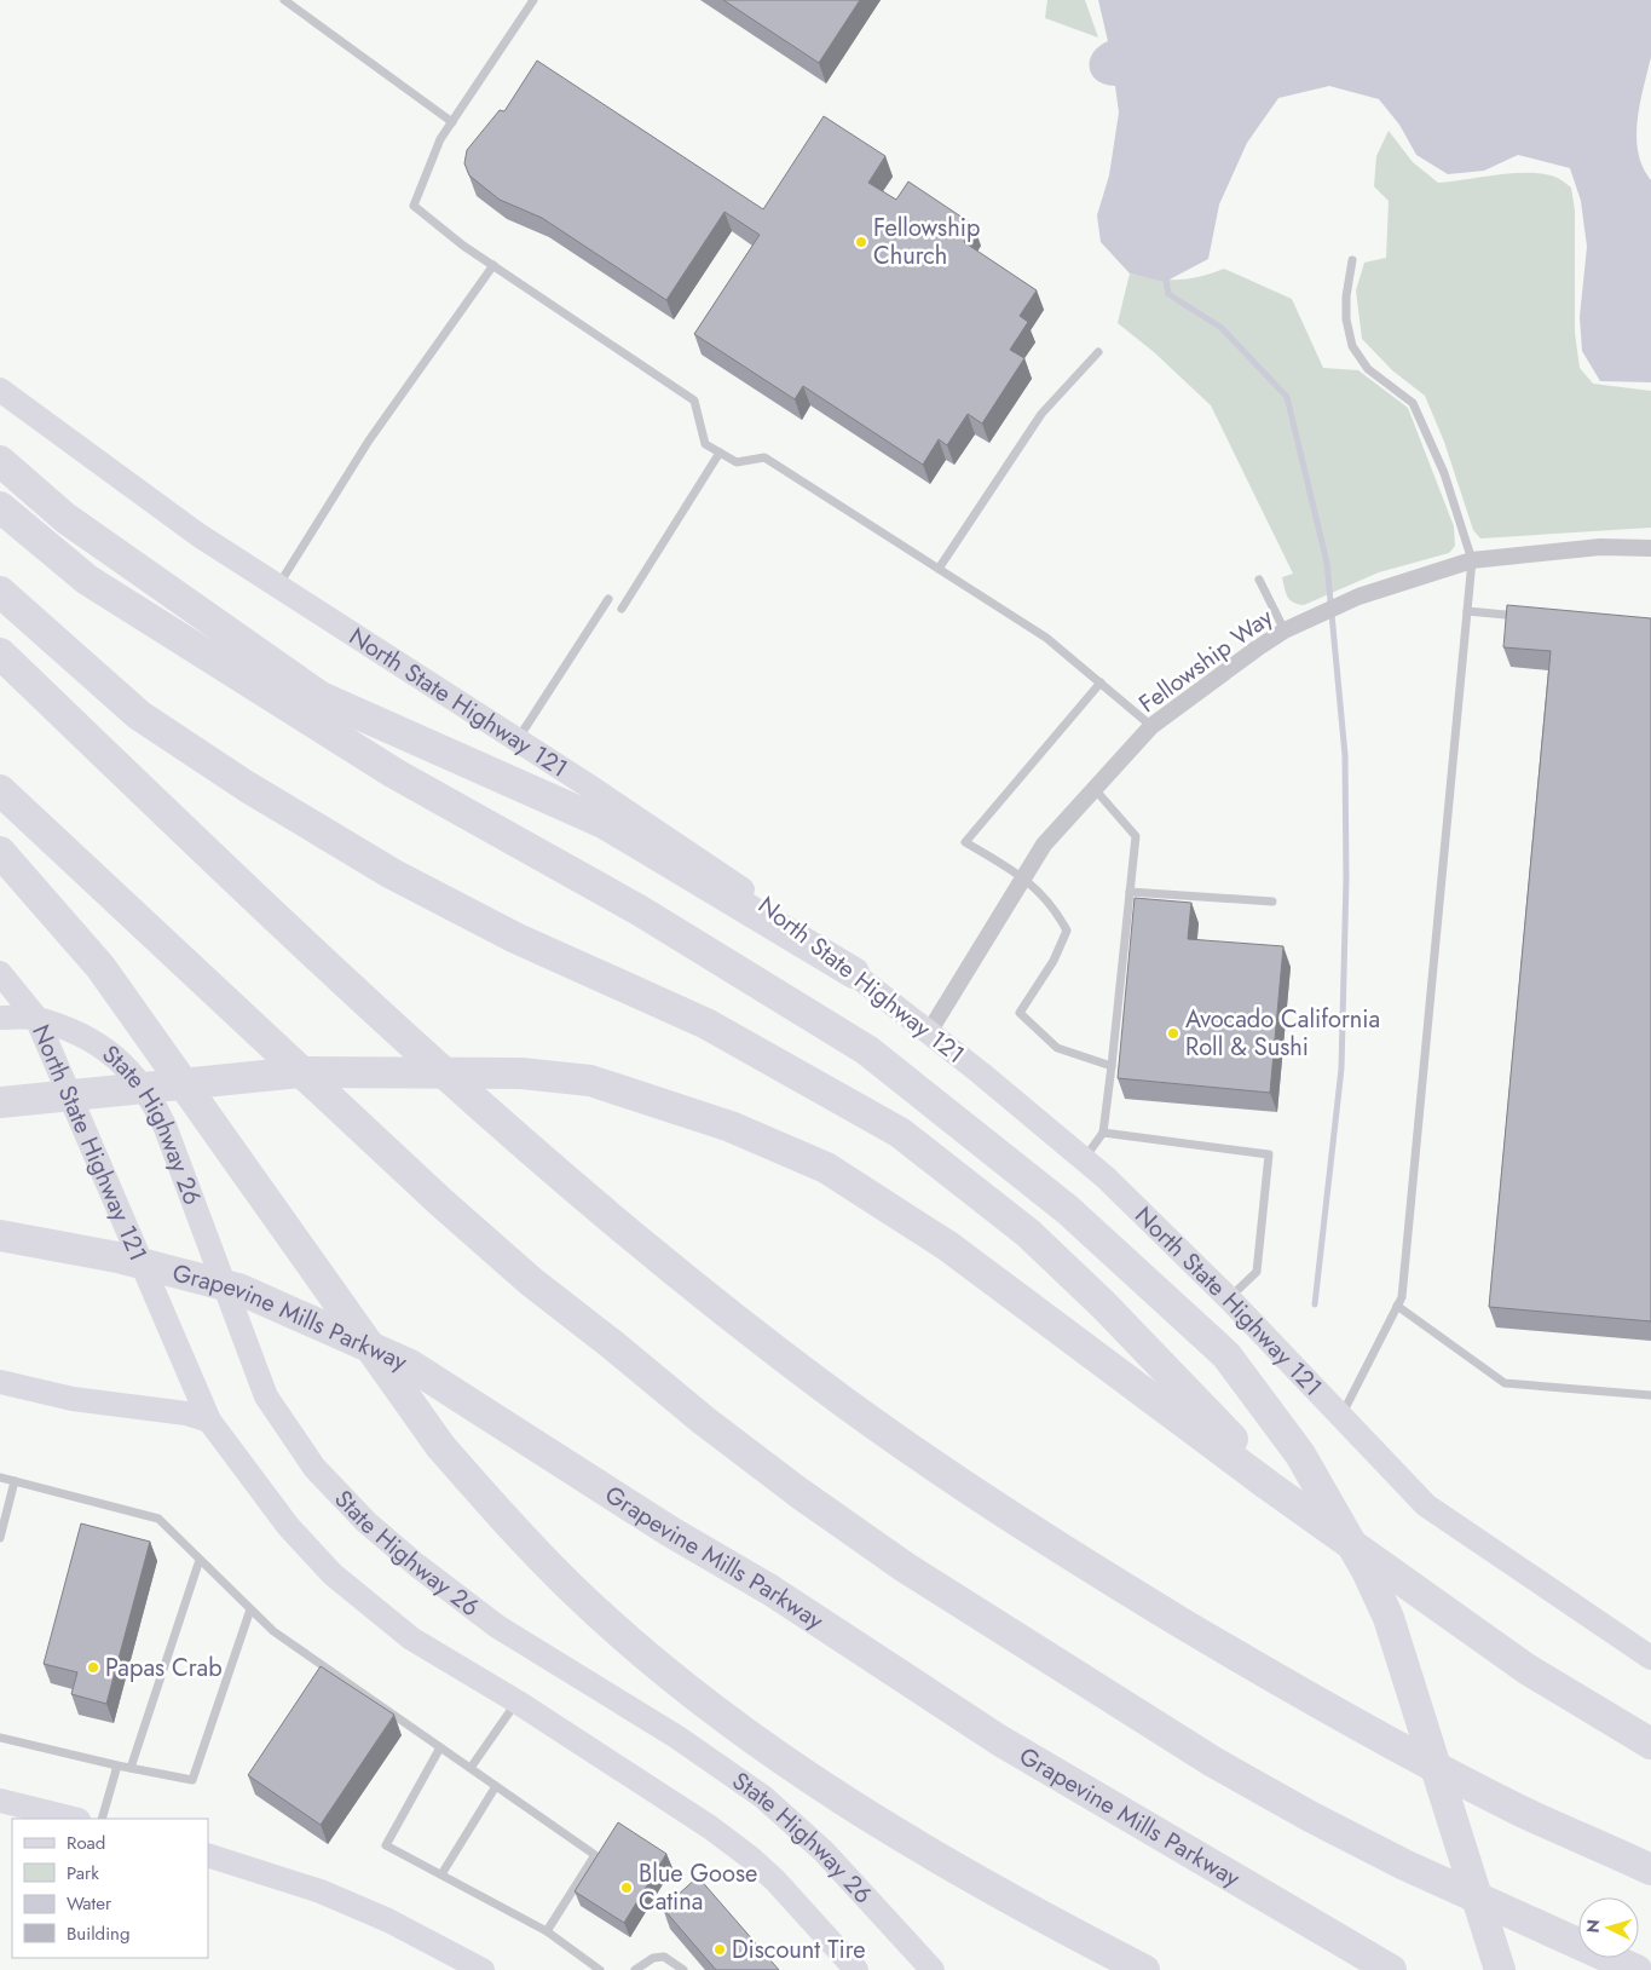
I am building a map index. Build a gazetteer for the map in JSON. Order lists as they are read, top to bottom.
{
  "streets": {
    "highway": ["Grapevine Mills Parkway"],
    "main road": ["North State Highway 121", "State Highway 26"],
    "street": ["Fellowship Way"]
  },
  "crossings": [
    ["Fellowship Way", "North State Highway 121"],
    ["North State Highway 121", "State Highway 26"]
  ],
  "places": [
    "Fellowship Church",
    "Avocado California Roll & Sushi",
    "Papas Crab",
    "Blue Goose Catina",
    "Discount Tire"
  ],
  "legend": [
    "Road",
    "Park",
    "Water",
    "Building"
  ],
  "north": "left"
}
